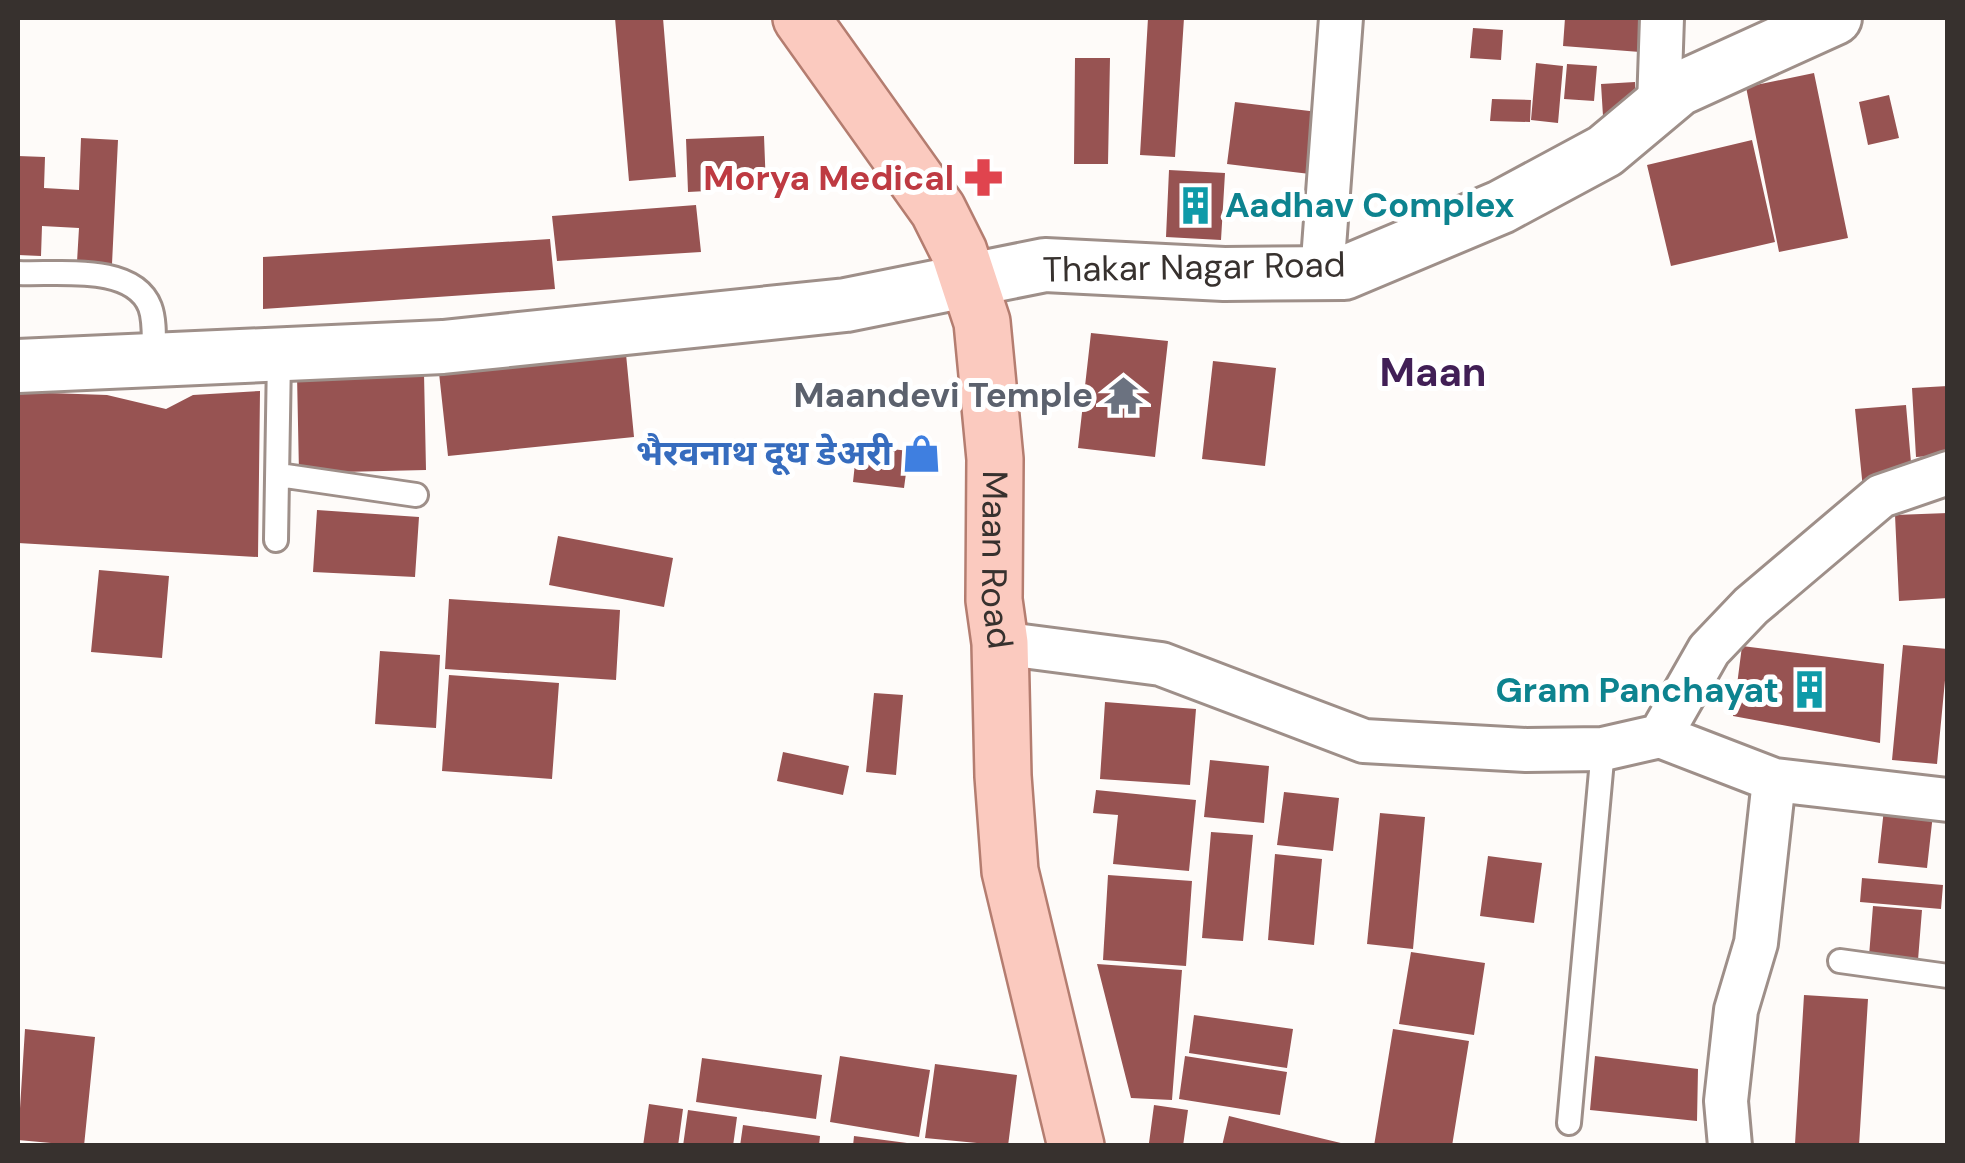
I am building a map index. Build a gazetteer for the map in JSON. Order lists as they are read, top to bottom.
{
  "streets": {
    "main road": ["Maan Road"],
    "street": ["Thakar Nagar Road"]
  },
  "crossings": [
    ["Thakar Nagar Road", "Maan Road"]
  ],
  "districts": ["Maan"],
  "places": {
    "pharmacy": ["Morya Medical"],
    "building": ["Aadhav Complex", "Gram Panchayat"],
    "temple": ["Maandevi Temple"],
    "shop": ["भैरवनाथ दूध डेअरी"]
  }
}
